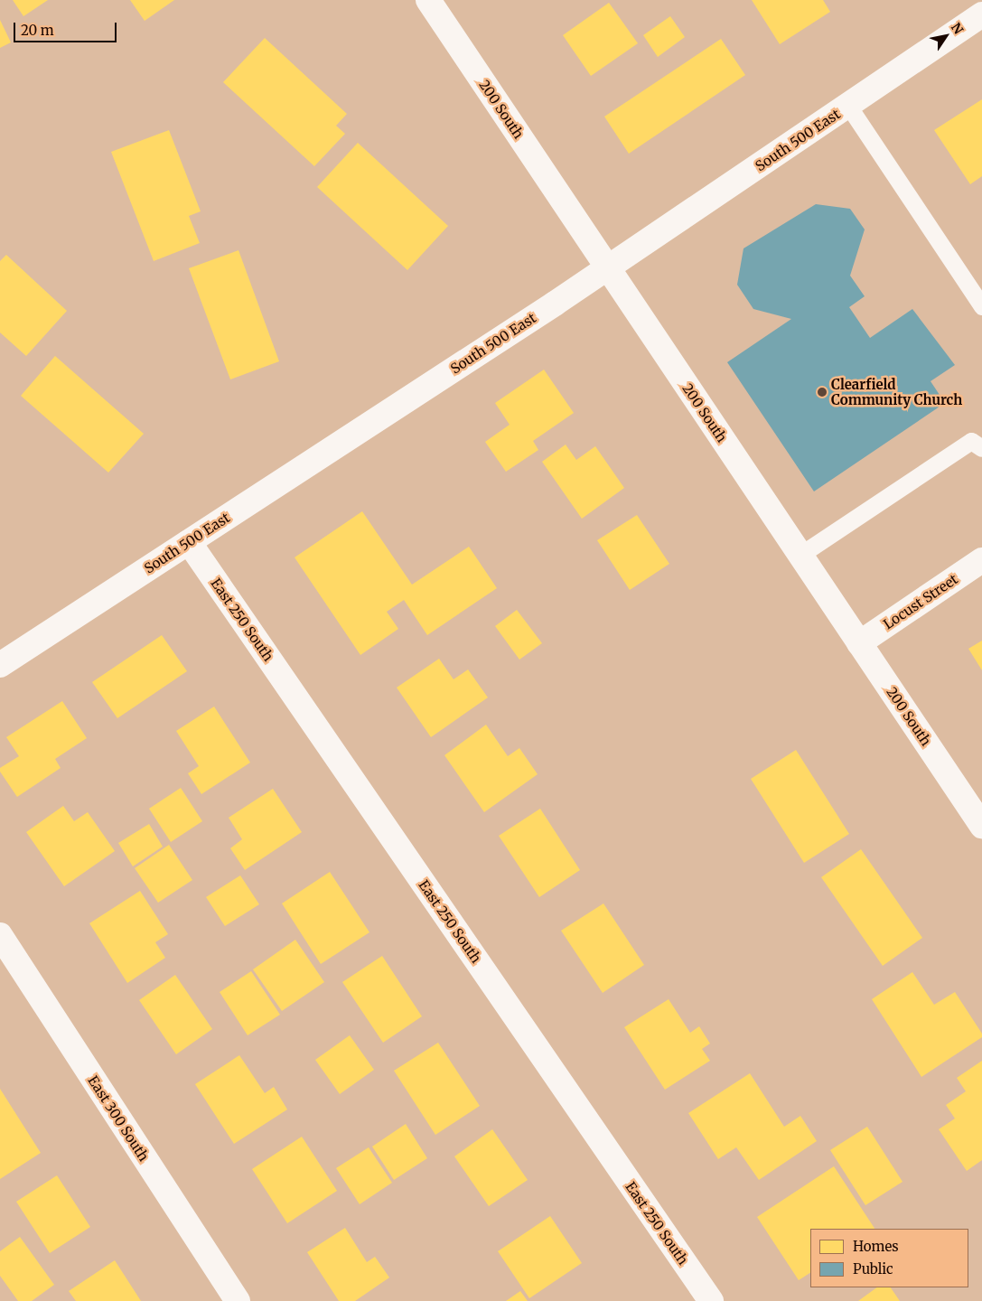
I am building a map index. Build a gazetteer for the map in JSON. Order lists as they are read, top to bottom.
{
  "streets": {
    "street": [
      "200 South",
      "South 500 East",
      "Locust Street",
      "East 250 South",
      "East 300 South"
    ]
  },
  "crossings": [
    ["200 South", "South 500 East"],
    ["200 South", "Locust Street"],
    ["South 500 East", "East 250 South"]
  ],
  "places": ["Clearfield Community Church"],
  "legend": ["Homes", "Public"],
  "scale_bar": "20 m",
  "north": "top right"
}
